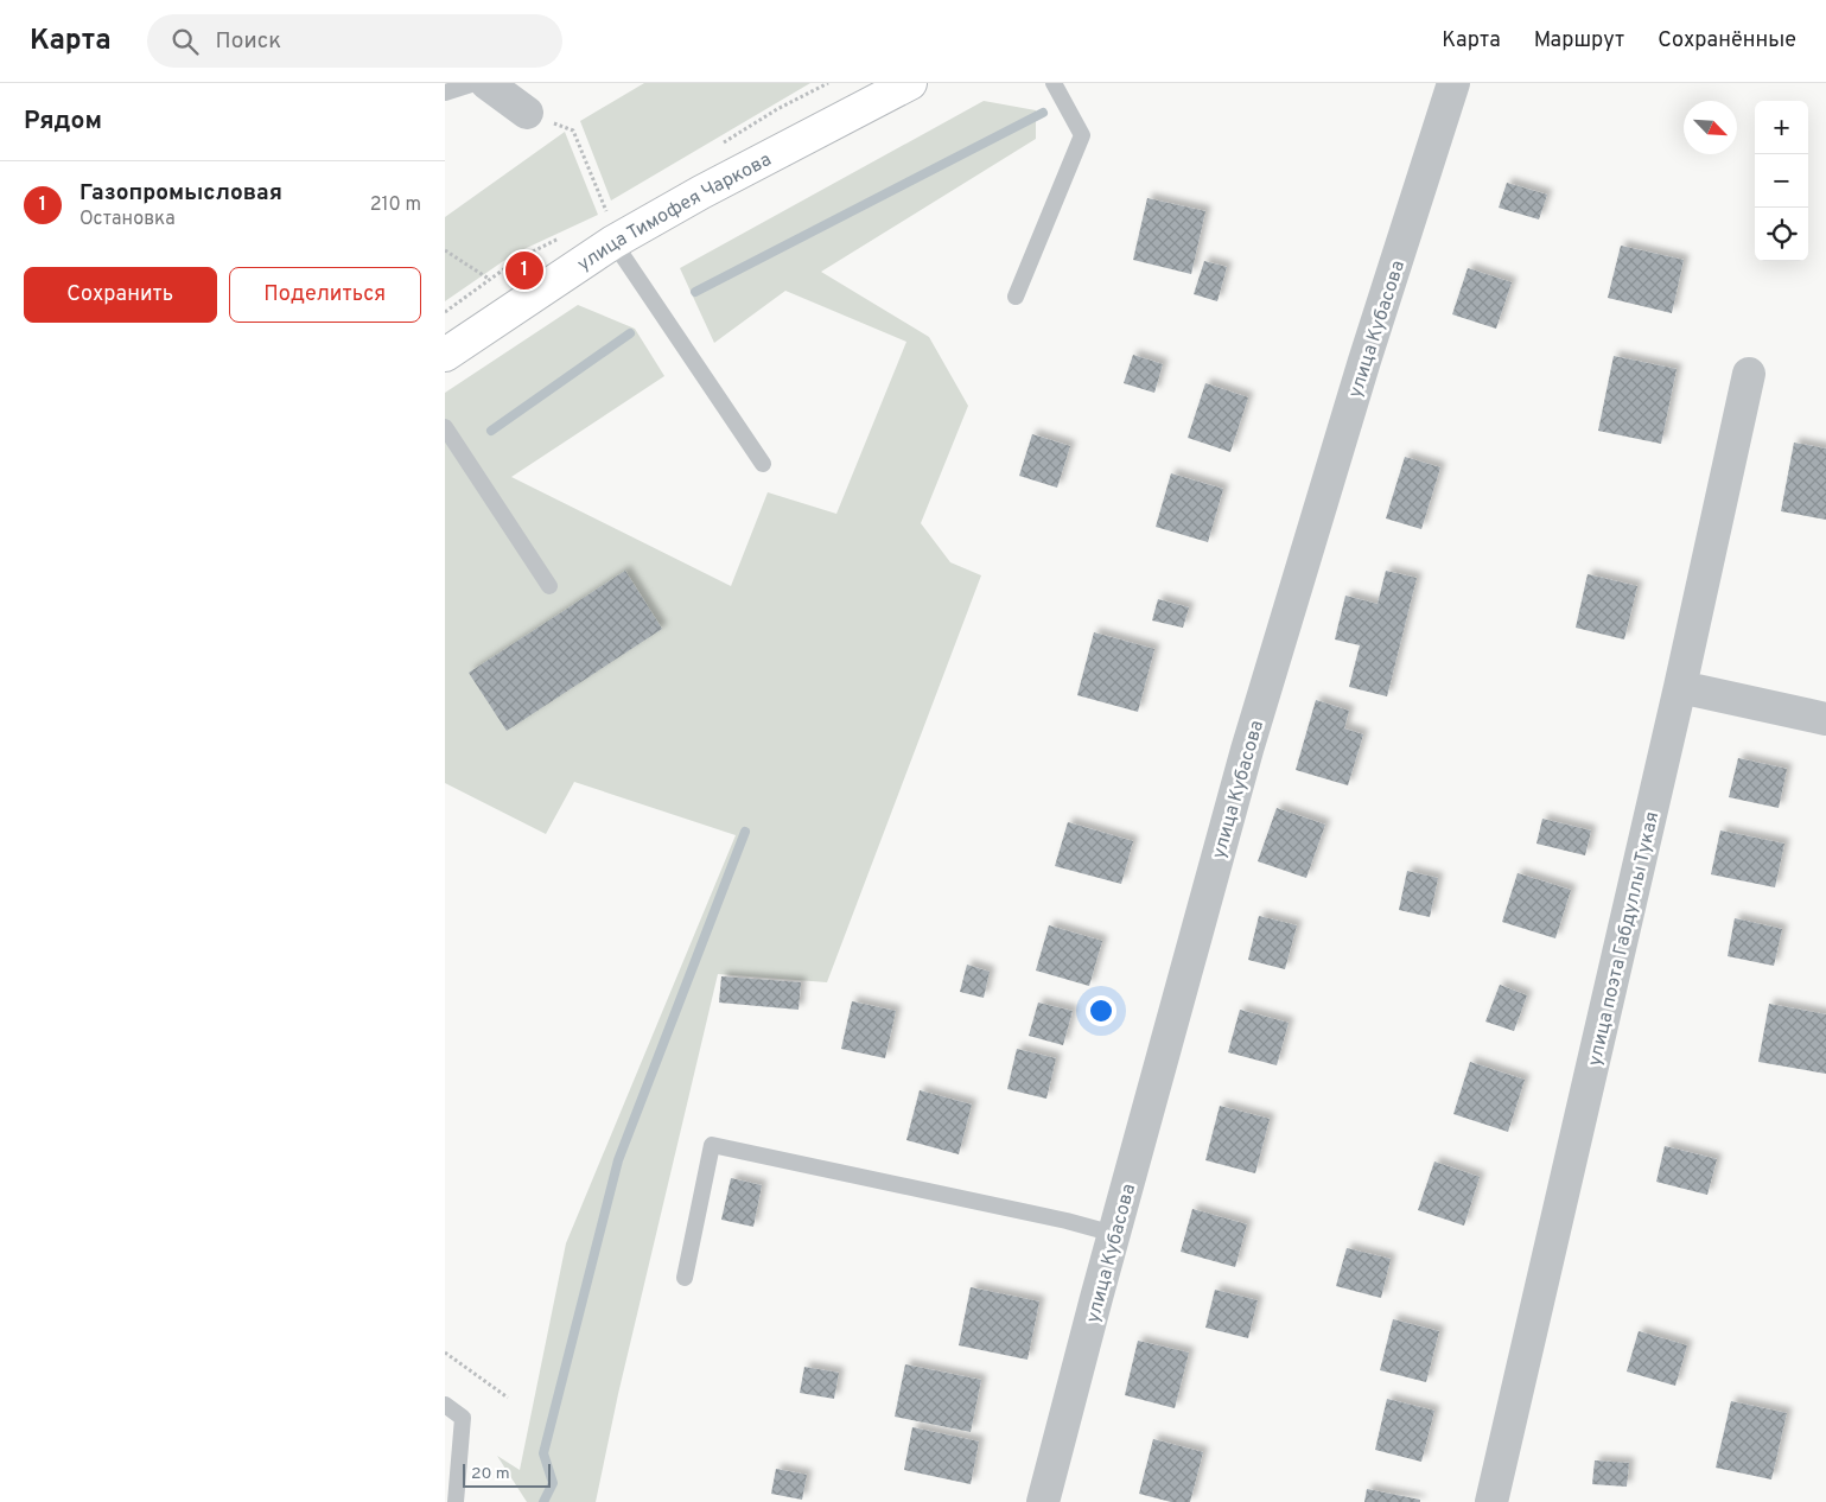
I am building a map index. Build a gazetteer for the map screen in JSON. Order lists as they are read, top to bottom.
{
  "streets": {
    "main road": ["улица Тимофея Чаркова"],
    "street": ["улица Кубасова", "улица поэта Габдуллы Тукая"]
  },
  "scale_bar": "20 m",
  "north": "bottom right",
  "page": {
    "header": "Карта",
    "search": "Поиск",
    "nav": ["Карта", "Маршрут", "Сохранённые"],
    "heading": "Рядом",
    "map_buttons": ["+", "−"],
    "list": [
      {
        "mark": "1",
        "name": "Газопромысловая",
        "note": "Остановка",
        "value": "210 m"
      }
    ],
    "buttons": ["Сохранить", "Поделиться"],
    "pins": "1",
    "scale": "20 m"
  }
}
